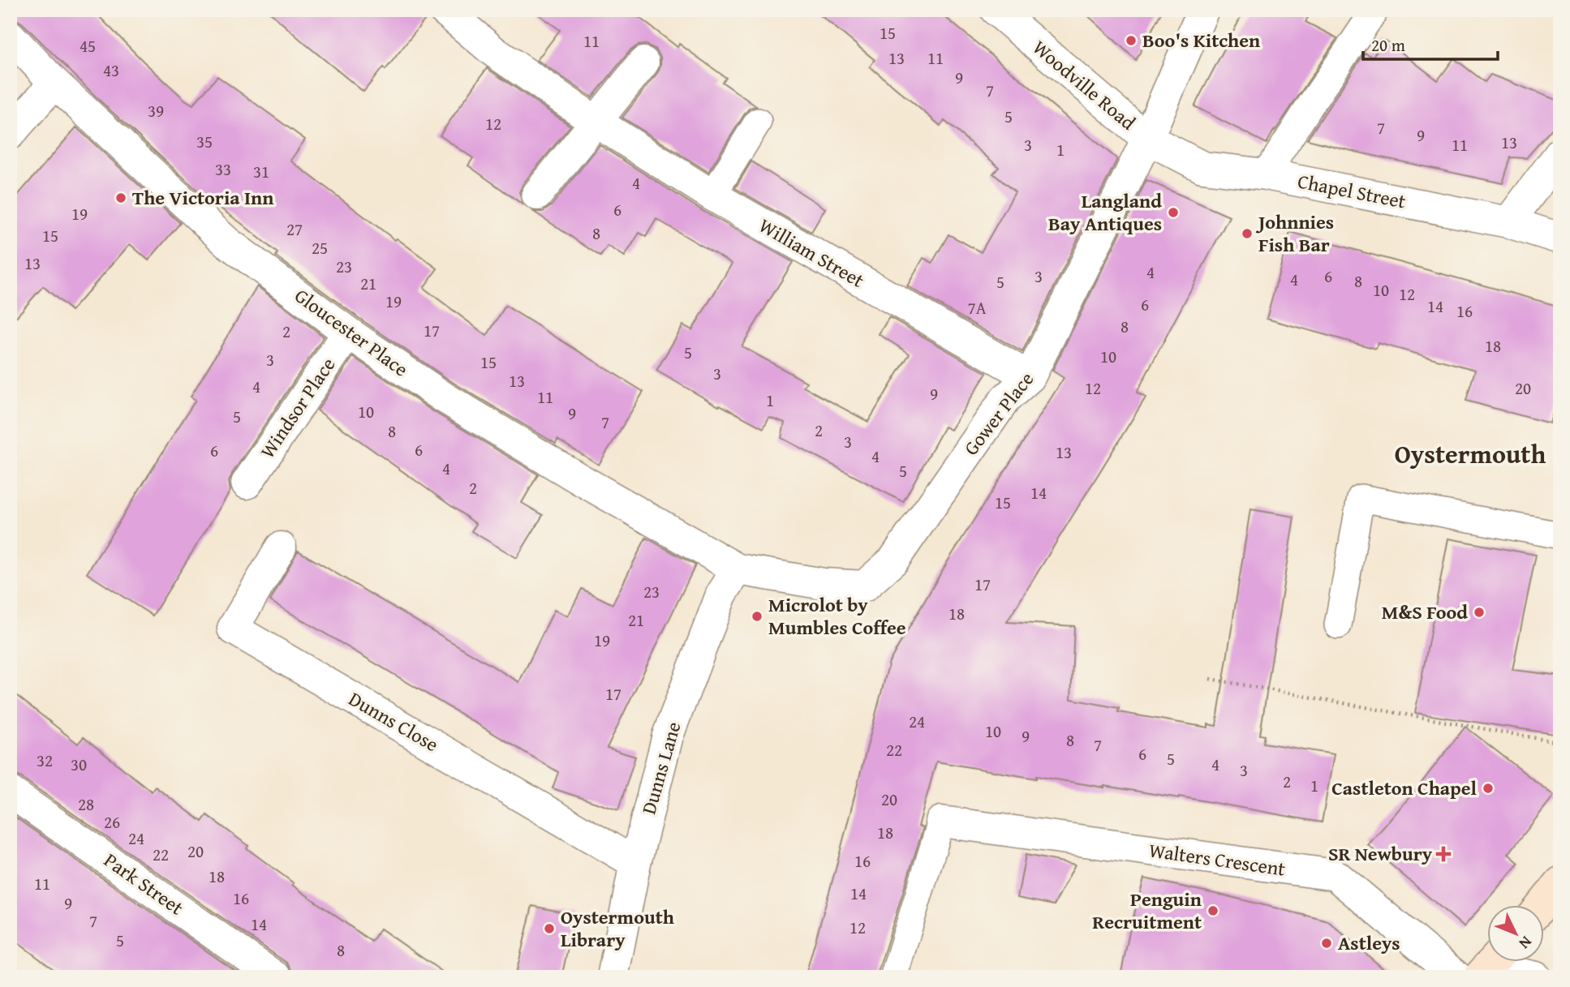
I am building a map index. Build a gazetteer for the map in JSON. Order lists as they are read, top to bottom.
{
  "streets": {
    "street": [
      "Woodville Road",
      "Chapel Street",
      "William Street",
      "Gloucester Place",
      "Windsor Place",
      "Gower Place",
      "Dunns Close",
      "Dunns Lane",
      "Walters Crescent",
      "Park Street"
    ]
  },
  "crossings": [
    ["Woodville Road", "Chapel Street"],
    ["Woodville Road", "Gower Place"],
    ["Chapel Street", "Gower Place"],
    ["William Street", "Gower Place"],
    ["Gloucester Place", "Windsor Place"],
    ["Gloucester Place", "Gower Place"],
    ["Gloucester Place", "Dunns Lane"],
    ["Gower Place", "Dunns Lane"],
    ["Dunns Close", "Dunns Lane"]
  ],
  "districts": ["Oystermouth"],
  "places": {
    "other": [
      "Boo's Kitchen",
      "The Victoria Inn",
      "Langland Bay Antiques",
      "Johnnies Fish Bar",
      "M&S Food",
      "Microlot by Mumbles Coffee",
      "Castleton Chapel",
      "Penguin Recruitment",
      "Oystermouth Library",
      "Astleys"
    ],
    "health": ["SR Newbury"]
  },
  "house_numbers": [
    "15",
    "11",
    "45",
    "13",
    "11",
    "43",
    "9",
    "7",
    "39",
    "5",
    "12",
    "7",
    "9",
    "35",
    "13",
    "3",
    "11",
    "1",
    "33",
    "31",
    "4",
    "6",
    "19",
    "27",
    "8",
    "15",
    "25",
    "13",
    "23",
    "4",
    "3",
    "6",
    "4",
    "8",
    "5",
    "21",
    "10",
    "12",
    "19",
    "6",
    "14",
    "7A",
    "16",
    "8",
    "17",
    "2",
    "18",
    "5",
    "10",
    "3",
    "15",
    "3",
    "13",
    "4",
    "12",
    "20",
    "9",
    "11",
    "1",
    "10",
    "9",
    "5",
    "7",
    "2",
    "8",
    "3",
    "6",
    "6",
    "13",
    "4",
    "4",
    "5",
    "2",
    "14",
    "15",
    "17",
    "23",
    "18",
    "21",
    "19",
    "17",
    "24",
    "10",
    "9",
    "8",
    "7",
    "22",
    "6",
    "5",
    "32",
    "30",
    "4",
    "3",
    "2",
    "1",
    "20",
    "28",
    "26",
    "18",
    "24",
    "20",
    "22",
    "16",
    "18",
    "11",
    "14",
    "16",
    "9",
    "7",
    "14",
    "12",
    "5",
    "8"
  ],
  "scale_bar": "20 m",
  "north": "bottom right"
}
